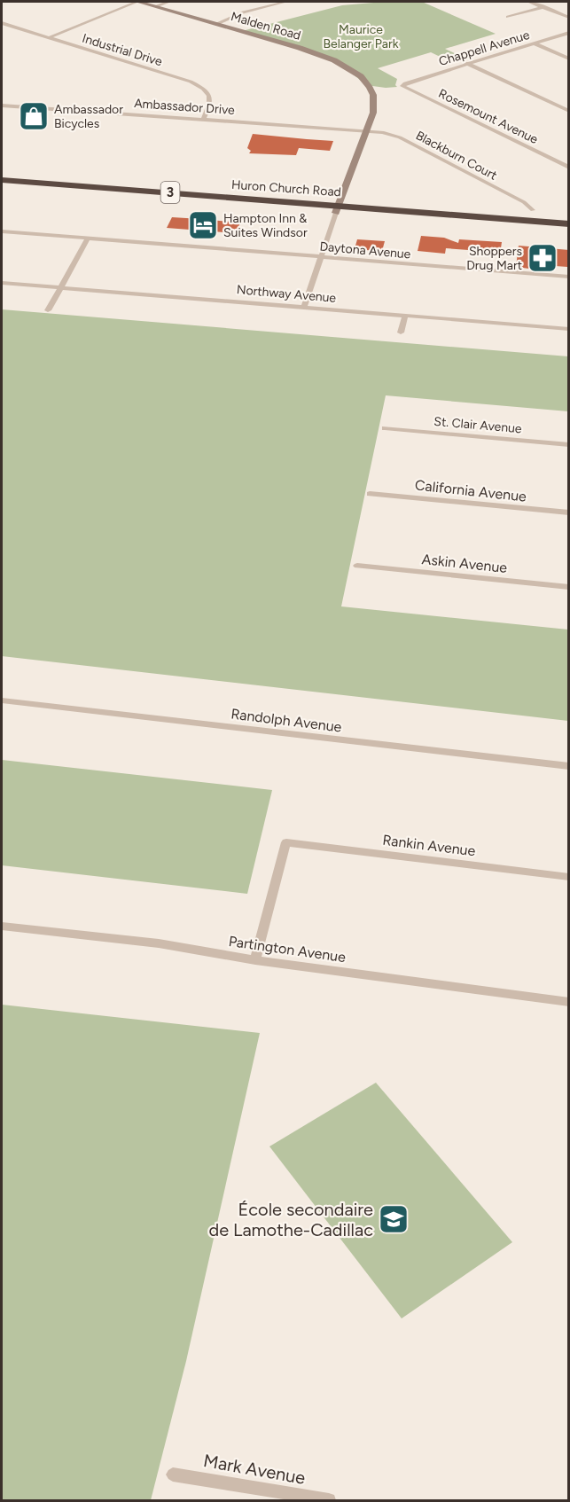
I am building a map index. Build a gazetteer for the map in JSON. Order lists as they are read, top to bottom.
{
  "streets": {
    "highway": ["Huron Church Road", "3"],
    "main road": ["Malden Road"],
    "street": [
      "Chappell Avenue",
      "Industrial Drive",
      "Ambassador Drive",
      "Rosemount Avenue",
      "Blackburn Court",
      "Daytona Avenue",
      "Northway Avenue",
      "St. Clair Avenue",
      "California Avenue",
      "Askin Avenue",
      "Randolph Avenue",
      "Rankin Avenue",
      "Partington Avenue",
      "Mark Avenue"
    ]
  },
  "crossings": [
    ["Malden Road", "Ambassador Drive"],
    ["Malden Road", "Blackburn Court"],
    ["Malden Road", "Huron Church Road"],
    ["Malden Road", "Daytona Avenue"],
    ["Malden Road", "Northway Avenue"],
    ["Chappell Avenue", "Rosemount Avenue"],
    ["Industrial Drive", "Ambassador Drive"],
    ["Ambassador Drive", "Blackburn Court"],
    ["Rankin Avenue", "Partington Avenue"]
  ],
  "parks": ["Maurice Belanger Park"],
  "places": {
    "shop": ["Ambassador Bicycles"],
    "hotel": ["Hampton Inn & Suites Windsor"],
    "pharmacy": ["Shoppers Drug Mart"],
    "school or university": ["École secondaire de Lamothe-Cadillac"]
  }
}
